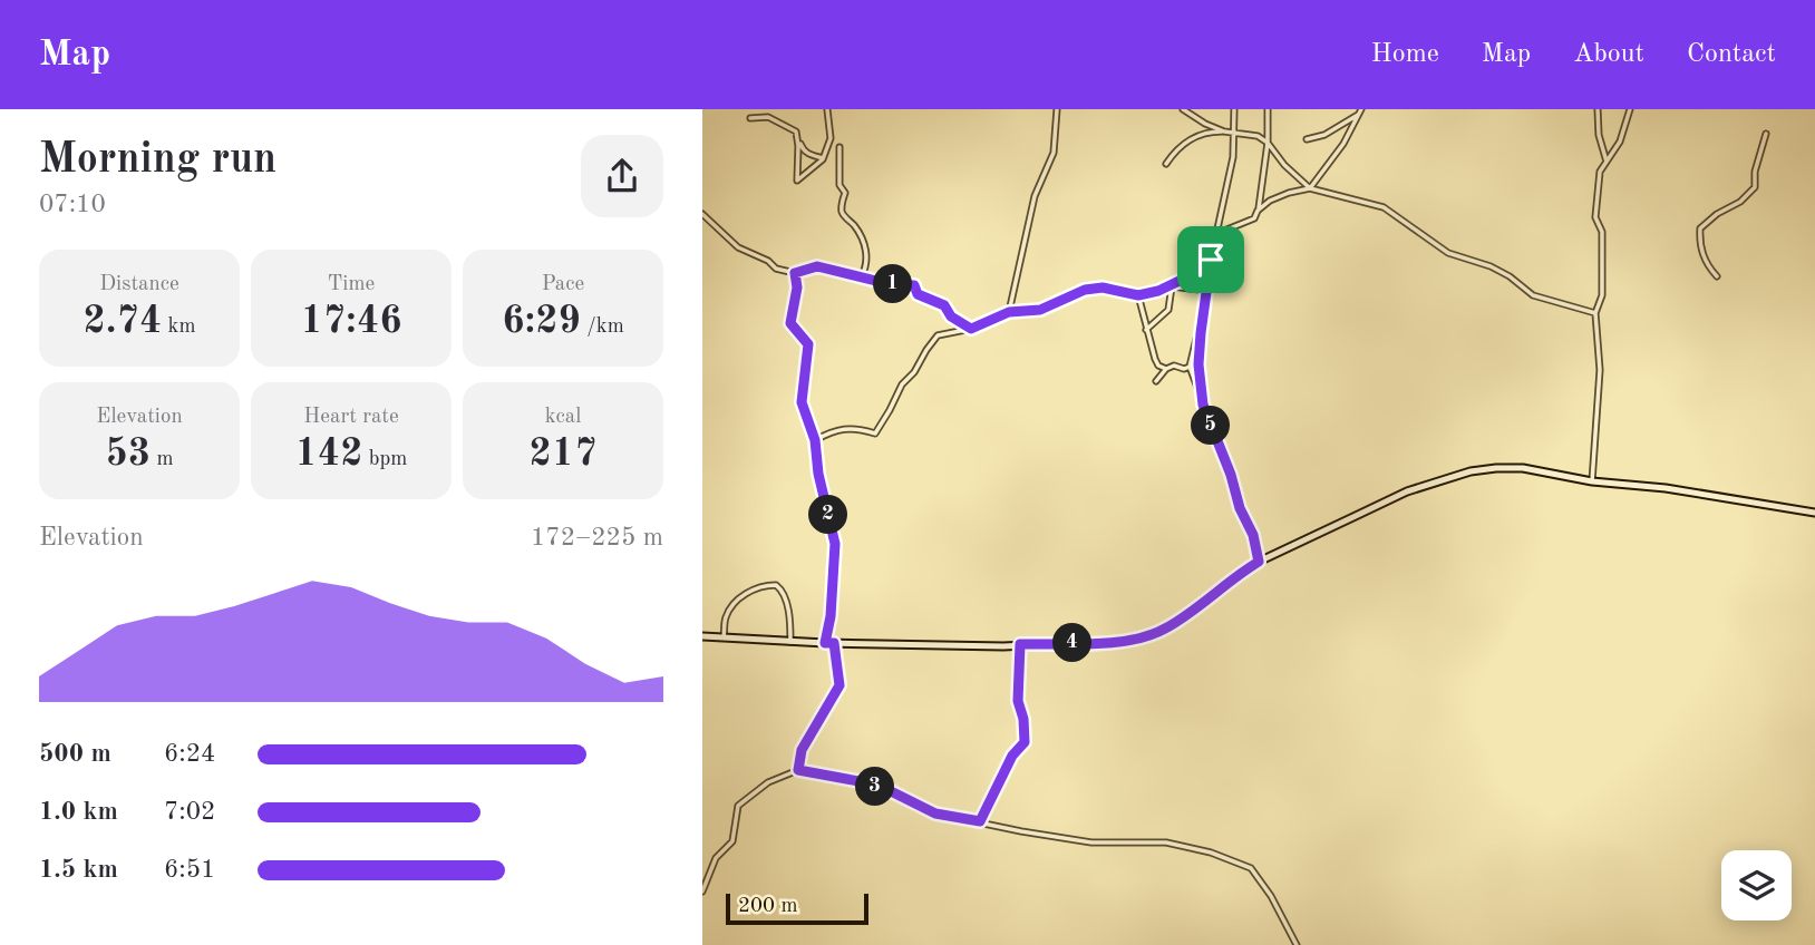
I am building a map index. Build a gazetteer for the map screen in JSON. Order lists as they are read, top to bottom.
{
  "scale_bar": "200 m",
  "page": {
    "header": "Map",
    "nav": [
      "Home",
      "Map",
      "About",
      "Contact"
    ],
    "heading": ["Morning run", "07:10"],
    "stats": [
      ["Distance", "2.74 km"],
      ["Time", "17:46"],
      ["Pace", "6:29 /km"],
      ["Elevation", "53 m"],
      ["Heart rate", "142 bpm"],
      ["kcal", "217"]
    ],
    "pins": [
      "1",
      "5",
      "2",
      "4",
      "3"
    ],
    "chart": ["Elevation", "172–225 m"],
    "list": [
      {
        "name": "500 m",
        "note": "6:24"
      },
      {
        "name": "1.0 km",
        "note": "7:02"
      },
      {
        "name": "1.5 km",
        "note": "6:51"
      }
    ],
    "scale": "200 m"
  }
}
